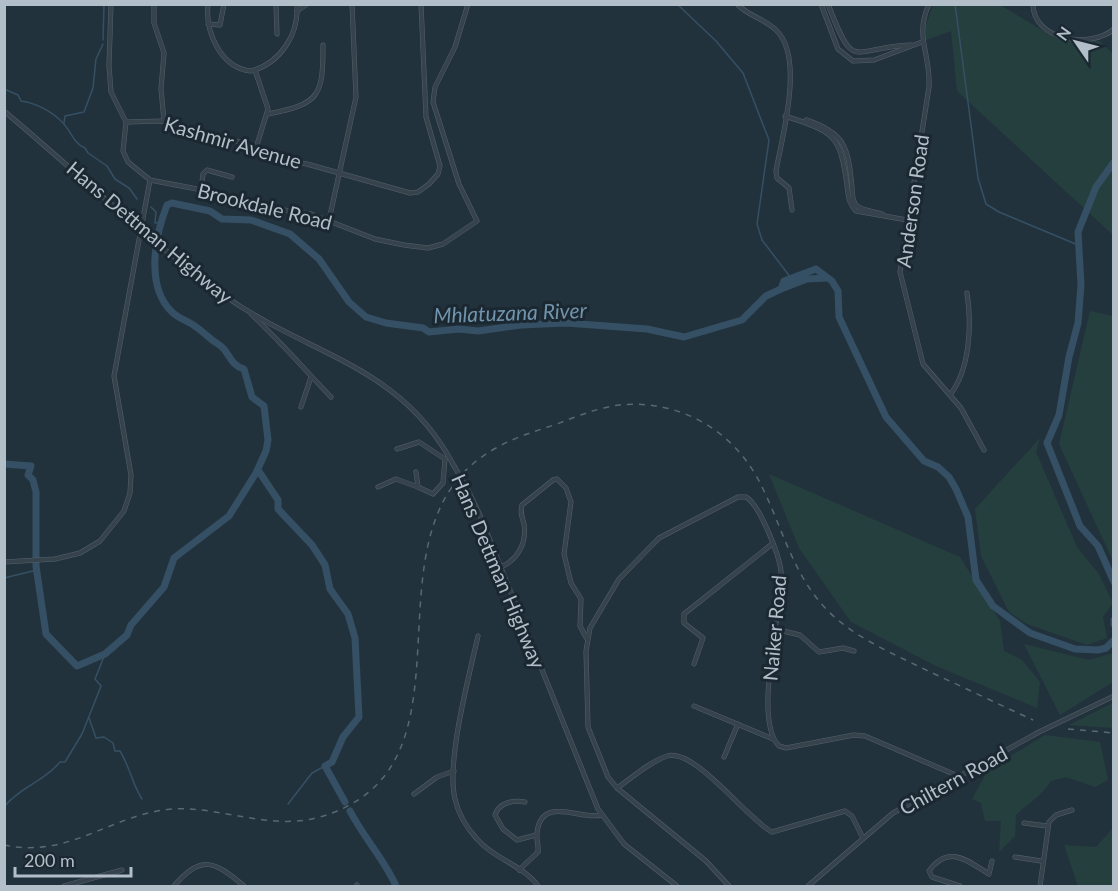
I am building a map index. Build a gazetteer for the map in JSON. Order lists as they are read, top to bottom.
{
  "streets": {
    "street": [
      "Kashmir Avenue",
      "Anderson Road",
      "Brookdale Road",
      "Hans Dettman Highway",
      "Naiker Road",
      "Chiltern Road"
    ]
  },
  "water": ["Mhlatuzana River"],
  "scale_bar": "200 m",
  "north": "top left"
}
